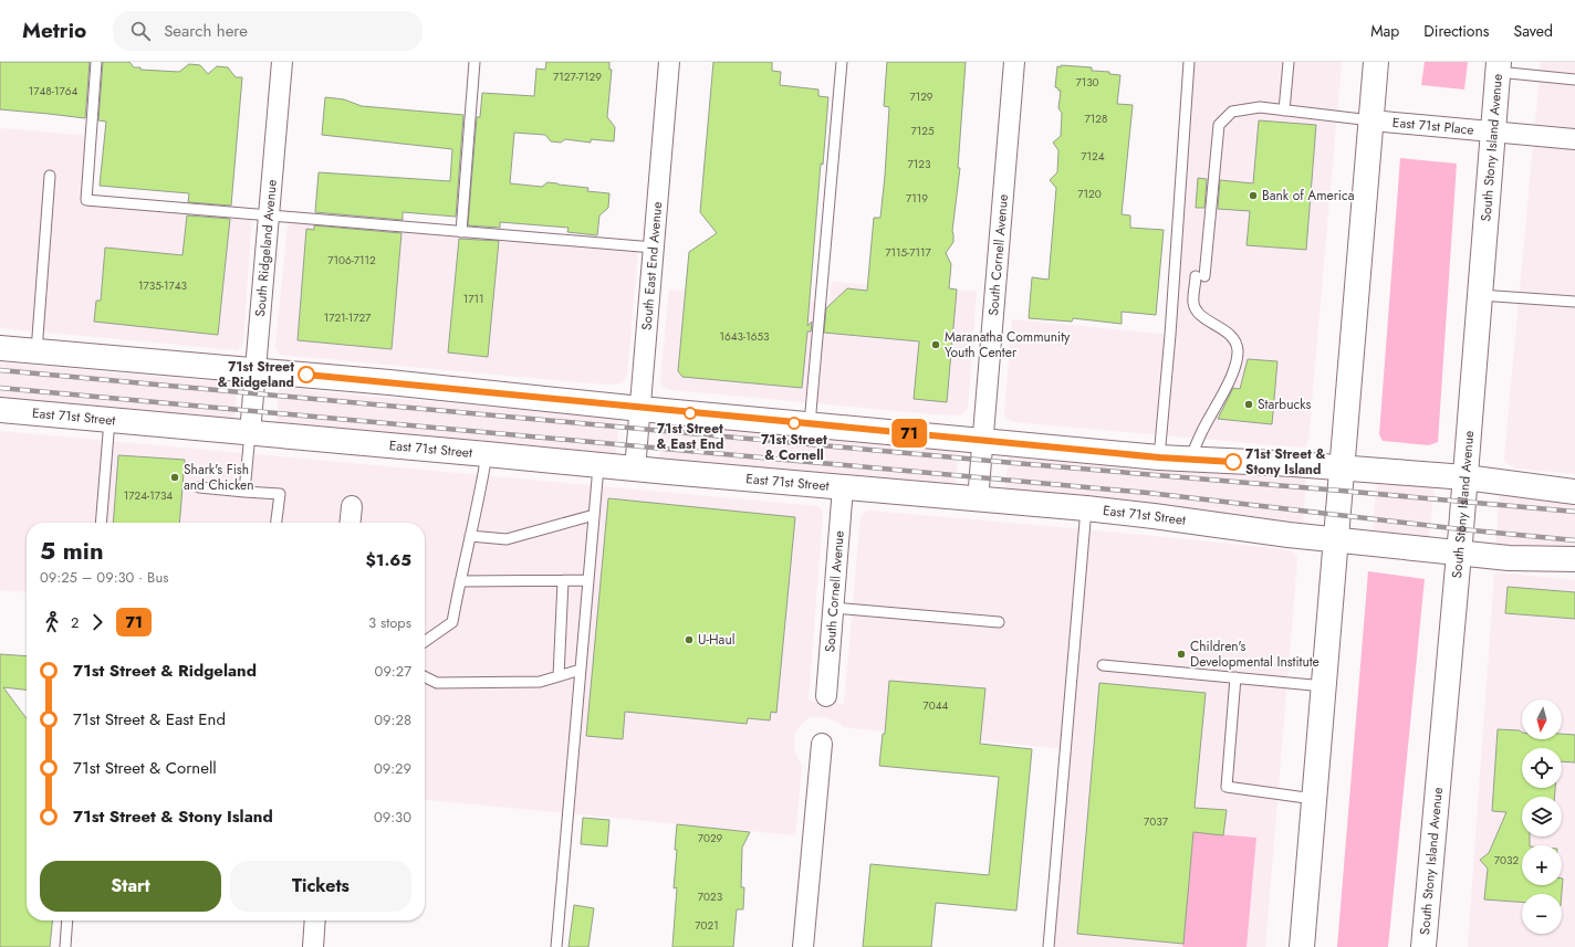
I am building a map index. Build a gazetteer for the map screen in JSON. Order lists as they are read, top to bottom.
{
  "streets": {
    "main road": ["South Stony Island Avenue", "East 71st Street"],
    "street": [
      "East 71st Place",
      "South Ridgeland Avenue",
      "South Cornell Avenue",
      "South East End Avenue"
    ]
  },
  "crossings": [
    ["East 71st Place", "South Stony Island Avenue"],
    ["South Stony Island Avenue", "East 71st Street"],
    ["South Ridgeland Avenue", "East 71st Street"],
    ["South Cornell Avenue", "East 71st Street"],
    ["South East End Avenue", "East 71st Street"]
  ],
  "places": [
    "Bank of America",
    "Maranatha Community Youth Center",
    "71st Street & Ridgeland",
    "Starbucks",
    "71st Street & East End",
    "71st Street & Cornell",
    "71st Street & Stony Island",
    "Shark's Fish and Chicken",
    "U-Haul",
    "Children's Developmental Institute"
  ],
  "lines": ["bus line 71"],
  "house_numbers": [
    "7127-7129",
    "7130",
    "1748-1764",
    "7129",
    "7128",
    "7125",
    "7124",
    "7123",
    "7120",
    "7119",
    "7115-7117",
    "7106-7112",
    "1735-1743",
    "1711",
    "1721-1727",
    "1643-1653",
    "1724-1734",
    "7044",
    "7037",
    "7029",
    "7032",
    "7023",
    "7021"
  ],
  "north": "bottom",
  "page": {
    "header": "Metrio",
    "search": "Search here",
    "nav": ["Map", "Directions", "Saved"],
    "on_map": "71",
    "heading": ["5 min", "09:25 – 09:30 · Bus", "$1.65"],
    "legs": ["2", "71", "3 stops"],
    "list": [
      {
        "name": "71st Street & Ridgeland",
        "value": "09:27"
      },
      {
        "name": "71st Street & East End",
        "value": "09:28"
      },
      {
        "name": "71st Street & Cornell",
        "value": "09:29"
      },
      {
        "name": "71st Street & Stony Island",
        "value": "09:30"
      }
    ],
    "map_buttons": ["+", "−"],
    "buttons": ["Start", "Tickets"]
  }
}
